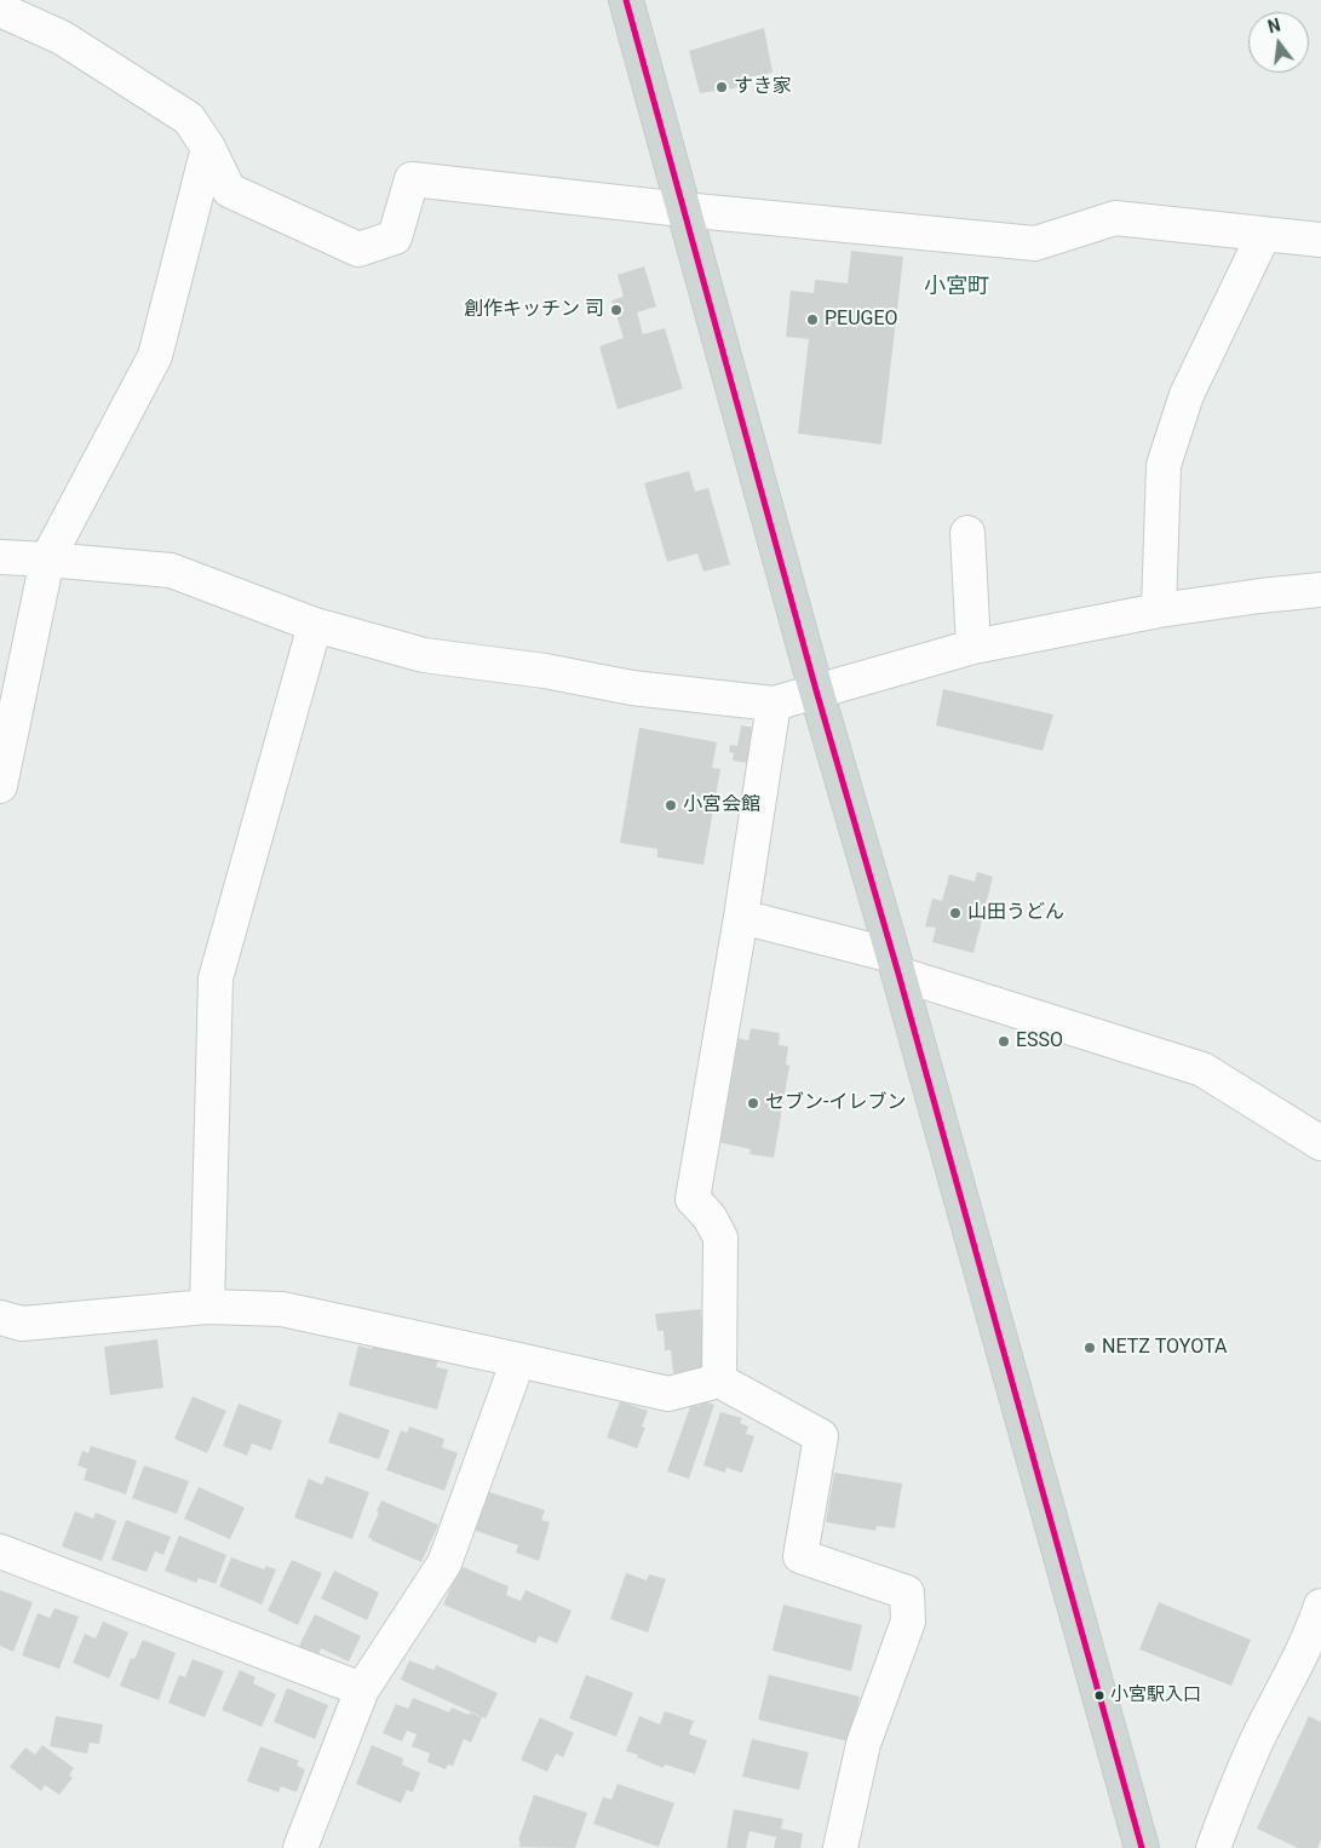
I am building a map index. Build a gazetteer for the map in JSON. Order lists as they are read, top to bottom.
{
  "districts": ["小宮町"],
  "places": [
    "すき家",
    "創作キッチン 司",
    "PEUGEO",
    "小宮会館",
    "山田うどん",
    "ESSO",
    "セブン-イレブン",
    "NETZ TOYOTA",
    "小宮駅入口"
  ],
  "north": "top"
}
